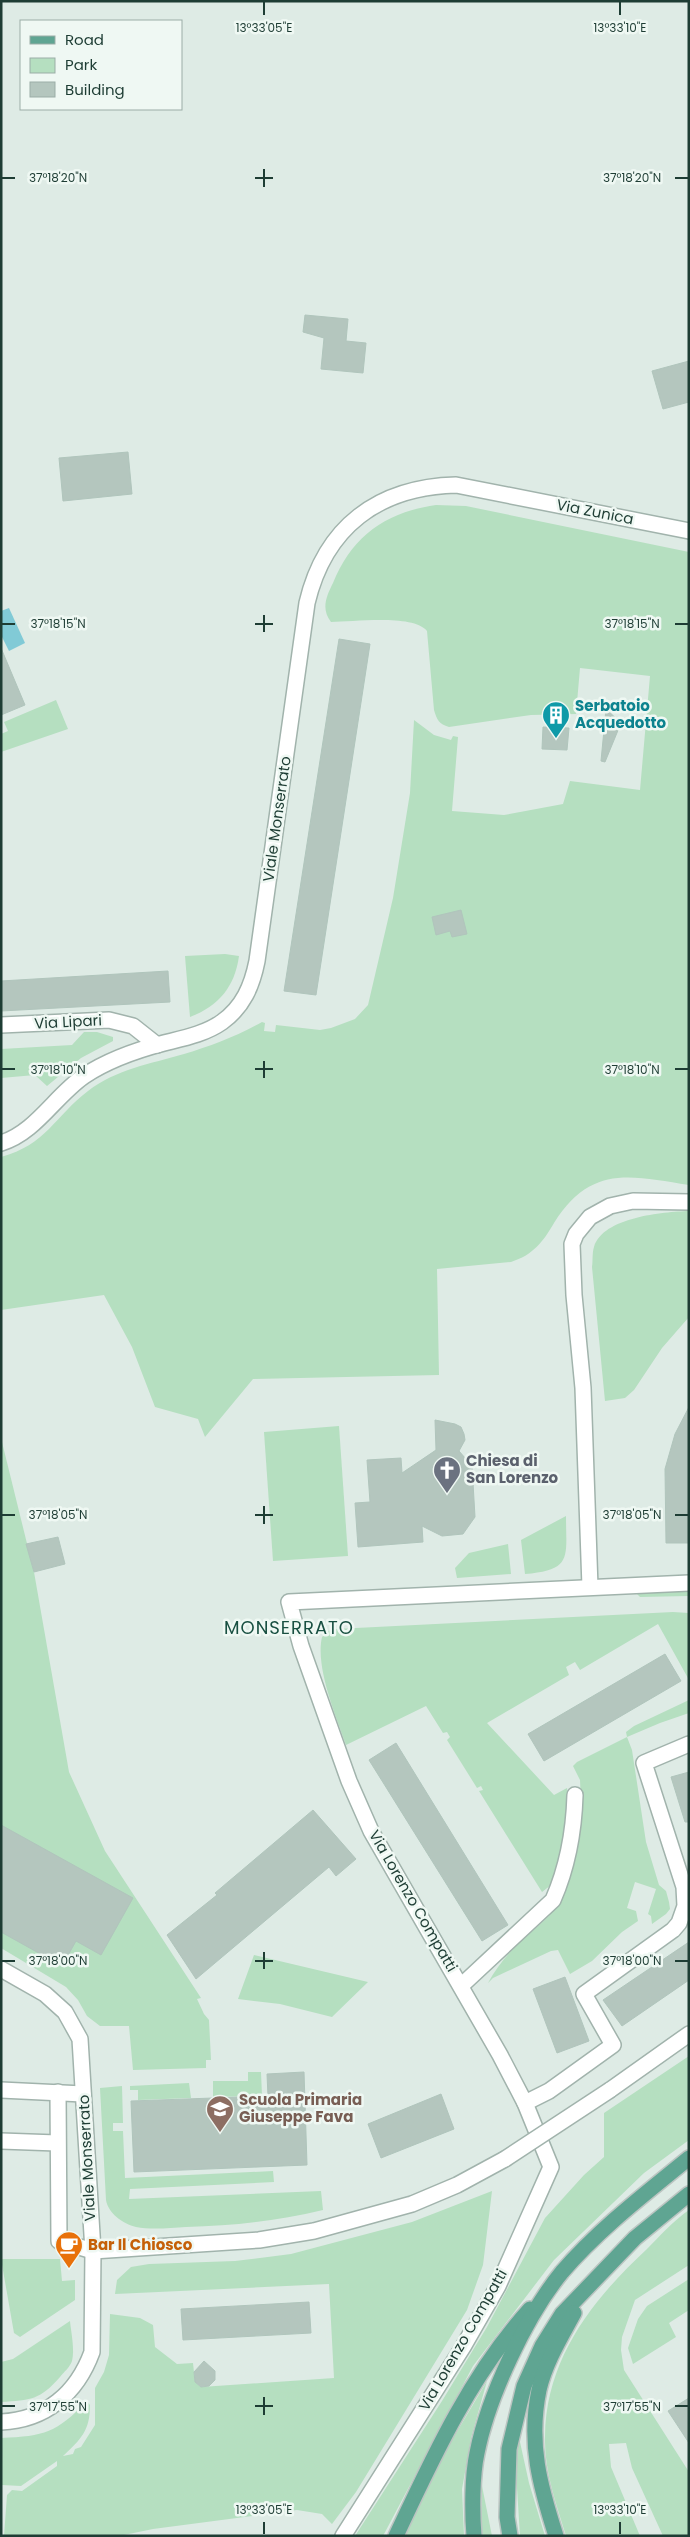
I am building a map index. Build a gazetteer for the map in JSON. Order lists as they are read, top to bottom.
{
  "streets": {
    "street": [
      "Via Zunica",
      "Viale Monserrato",
      "Via Lipari",
      "Via Lorenzo Compatti"
    ]
  },
  "crossings": [
    ["Via Zunica", "Viale Monserrato"],
    ["Viale Monserrato", "Via Lipari"]
  ],
  "districts": ["MONSERRATO"],
  "places": {
    "building": ["Serbatoio Acquedotto"],
    "church": ["Chiesa di San Lorenzo"],
    "school or university": ["Scuola Primaria Giuseppe Fava"],
    "cafe": ["Bar Il Chiosco"]
  },
  "legend": ["Road", "Park", "Building"],
  "coordinates": [
    "13°33'05\"E",
    "13°33'10\"E",
    "37°18'20\"N",
    "37°18'15\"N",
    "37°18'10\"N",
    "37°18'05\"N",
    "37°18'00\"N",
    "37°17'55\"N"
  ]
}
